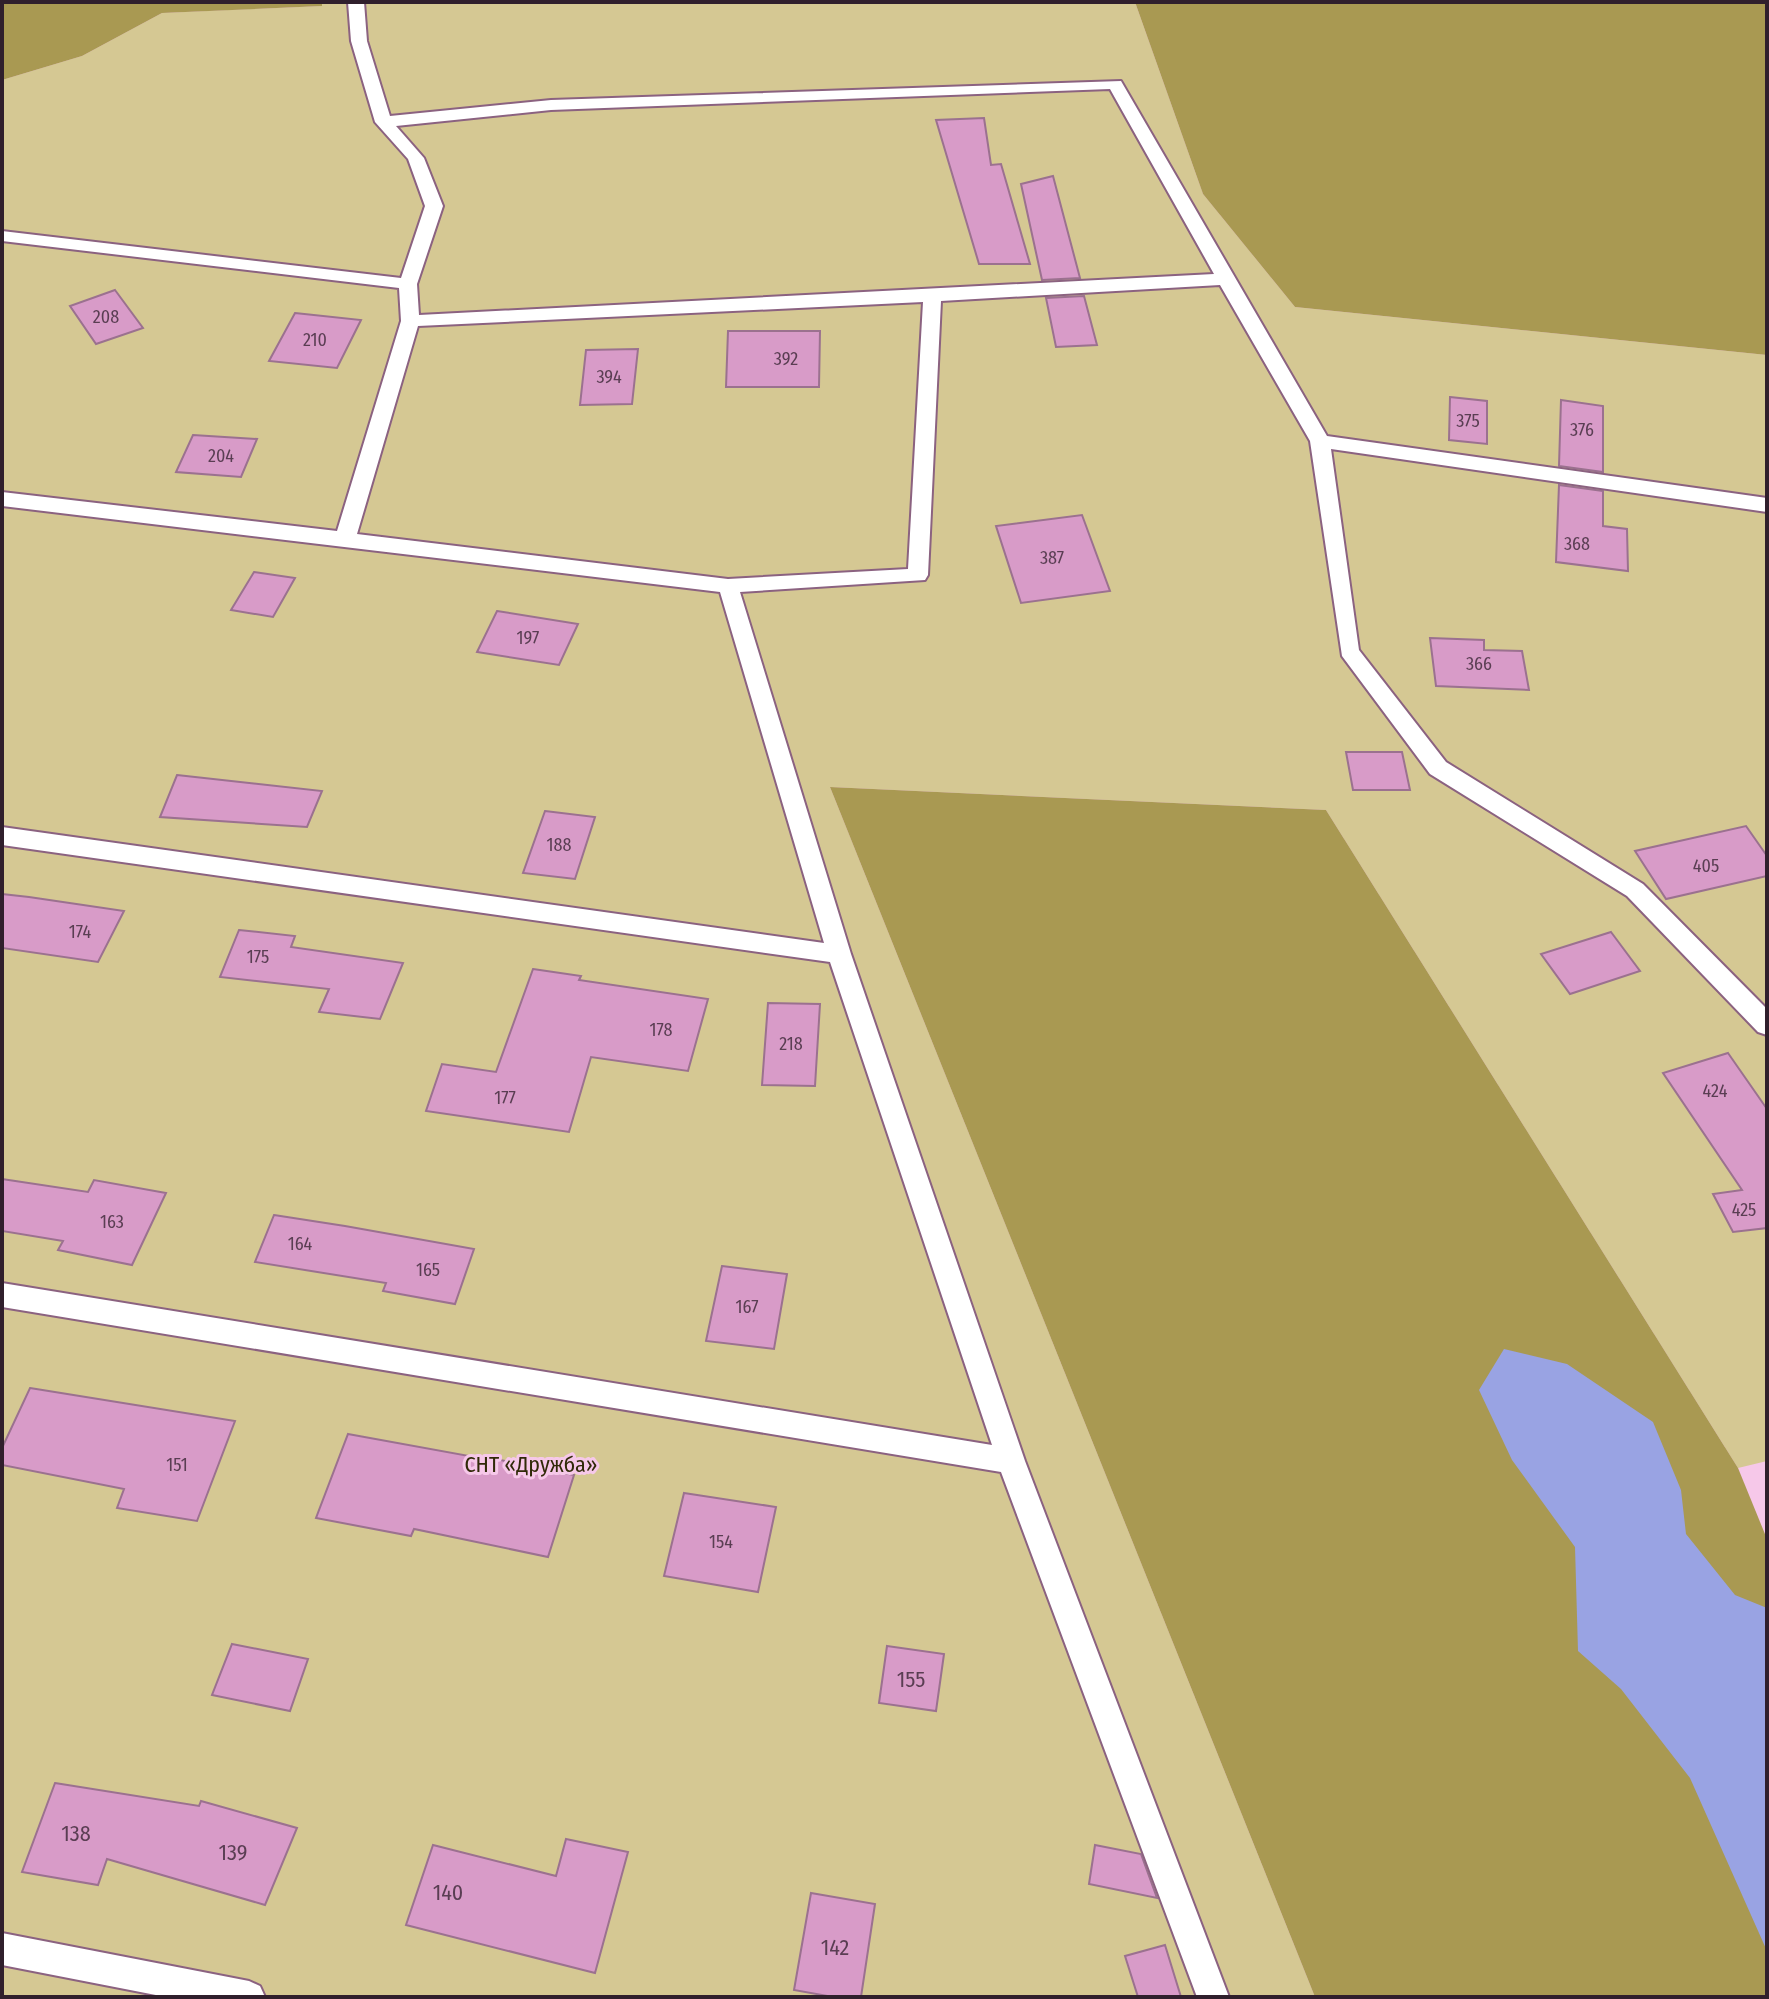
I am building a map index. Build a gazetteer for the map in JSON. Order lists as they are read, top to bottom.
{
  "parks": ["СНТ «Дружба»"],
  "house_numbers": [
    "208",
    "210",
    "392",
    "394",
    "375",
    "376",
    "204",
    "368",
    "387",
    "197",
    "366",
    "188",
    "405",
    "174",
    "175",
    "178",
    "218",
    "424",
    "177",
    "425",
    "163",
    "164",
    "165",
    "167",
    "151",
    "154",
    "155",
    "138",
    "139",
    "140",
    "142"
  ]
}
